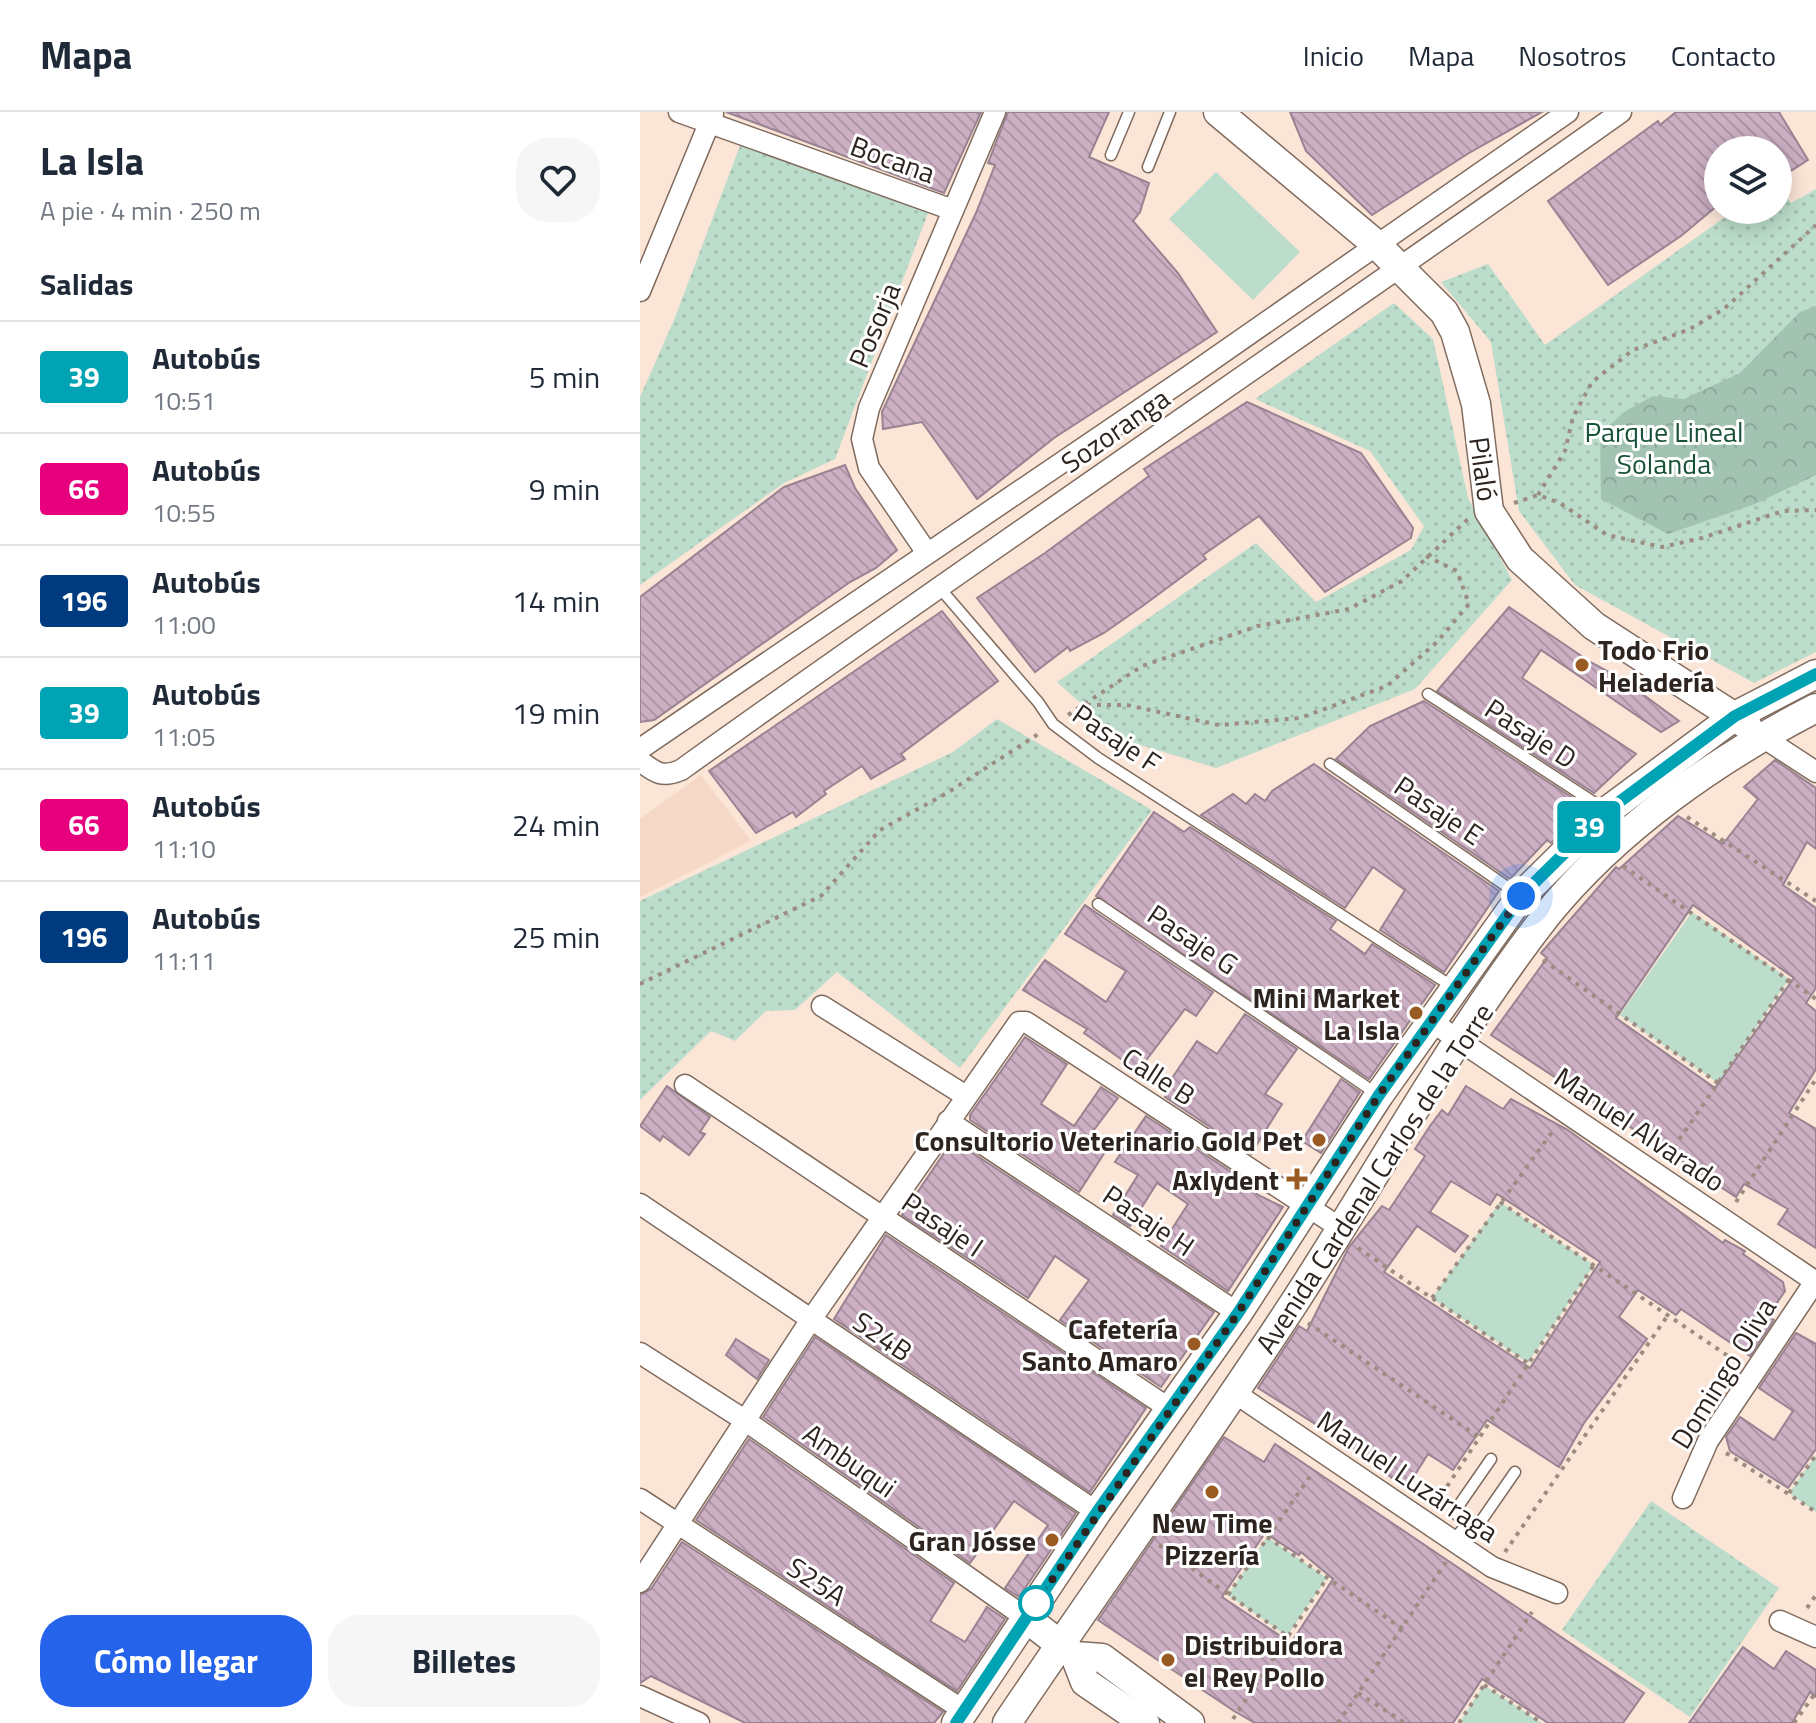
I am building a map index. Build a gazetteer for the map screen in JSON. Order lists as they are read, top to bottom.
{
  "streets": {
    "street": [
      "Bocana",
      "Posorja",
      "Sozoranga",
      "Pilaló",
      "Calle B",
      "Manuel Alvarado",
      "Avenida Cardenal Carlos de la Torre",
      "Pasaje H",
      "Pasaje I",
      "S24B",
      "Domingo Oliva",
      "Ambuqui",
      "Manuel Luzárraga",
      "S25A"
    ],
    "lane": [
      "Pasaje D",
      "Pasaje F",
      "Pasaje E",
      "Pasaje G"
    ]
  },
  "crossings": [
    ["Bocana", "Posorja"],
    ["Posorja", "Sozoranga"],
    ["Sozoranga", "Pilaló"],
    ["Sozoranga", "Pasaje F"],
    ["Pilaló", "Avenida Cardenal Carlos de la Torre"],
    ["Pasaje D", "Avenida Cardenal Carlos de la Torre"],
    ["Pasaje F", "Avenida Cardenal Carlos de la Torre"],
    ["Pasaje E", "Avenida Cardenal Carlos de la Torre"],
    ["Pasaje G", "Avenida Cardenal Carlos de la Torre"],
    ["Calle B", "Avenida Cardenal Carlos de la Torre"],
    ["Manuel Alvarado", "Avenida Cardenal Carlos de la Torre"],
    ["Manuel Alvarado", "Domingo Oliva"],
    ["Avenida Cardenal Carlos de la Torre", "Pasaje H"],
    ["Avenida Cardenal Carlos de la Torre", "Pasaje I"],
    ["Avenida Cardenal Carlos de la Torre", "S24B"],
    ["Avenida Cardenal Carlos de la Torre", "Ambuqui"],
    ["Avenida Cardenal Carlos de la Torre", "Manuel Luzárraga"],
    ["Avenida Cardenal Carlos de la Torre", "S25A"]
  ],
  "parks": ["Parque Lineal Solanda"],
  "places": {
    "other": [
      "Todo Frio Heladería",
      "Mini Market La Isla",
      "Consultorio Veterinario Gold Pet",
      "Cafetería Santo Amaro",
      "New Time Pizzería",
      "Gran Jósse",
      "Distribuidora el Rey Pollo"
    ],
    "health": ["Axlydent"]
  },
  "lines": ["bus line 39"],
  "page": {
    "header": "Mapa",
    "nav": [
      "Inicio",
      "Mapa",
      "Nosotros",
      "Contacto"
    ],
    "heading": [
      ["La Isla", "A pie · 4 min · 250 m"],
      "Salidas"
    ],
    "on_map": "39",
    "list": [
      {
        "mark": "39",
        "name": "Autobús",
        "note": "10:51",
        "value": "5 min"
      },
      {
        "mark": "66",
        "name": "Autobús",
        "note": "10:55",
        "value": "9 min"
      },
      {
        "mark": "196",
        "name": "Autobús",
        "note": "11:00",
        "value": "14 min"
      },
      {
        "mark": "39",
        "name": "Autobús",
        "note": "11:05",
        "value": "19 min"
      },
      {
        "mark": "66",
        "name": "Autobús",
        "note": "11:10",
        "value": "24 min"
      },
      {
        "mark": "196",
        "name": "Autobús",
        "note": "11:11",
        "value": "25 min"
      }
    ],
    "buttons": ["Cómo llegar", "Billetes"]
  }
}
